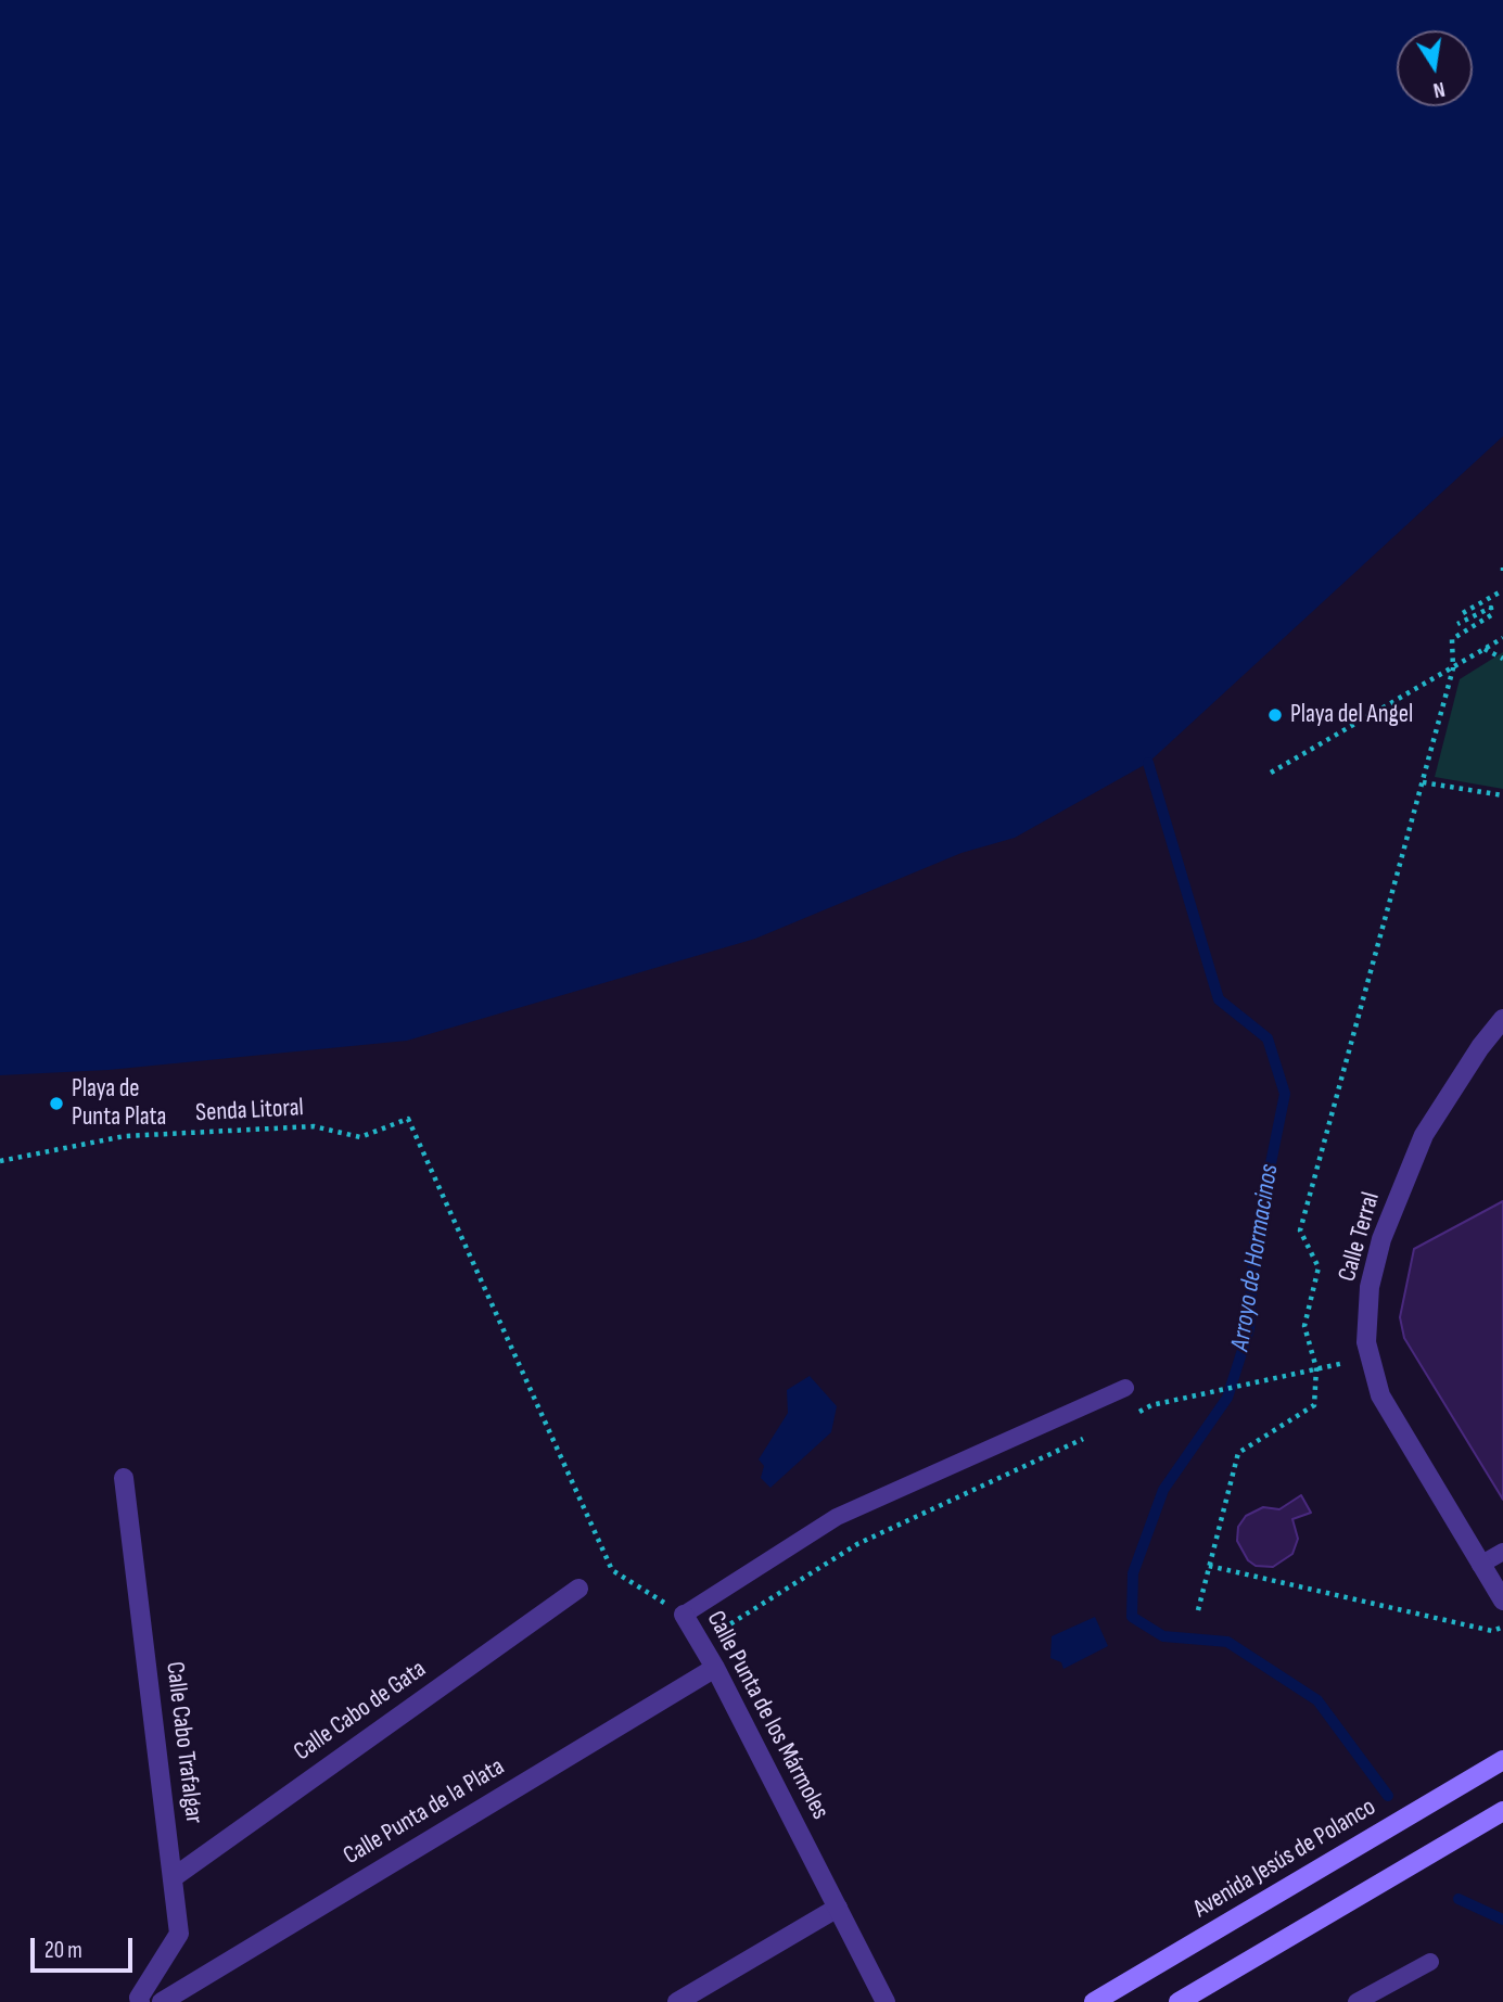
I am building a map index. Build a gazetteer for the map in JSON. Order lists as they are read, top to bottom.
{
  "streets": {
    "main road": ["Avenida Jesús de Polanco"],
    "street": [
      "Calle Terral",
      "Calle Cabo de Gata",
      "Calle Punta de los Mármoles",
      "Calle Cabo Trafalgar",
      "Calle Punta de la Plata"
    ],
    "path": ["Senda Litoral"]
  },
  "crossings": [
    ["Senda Litoral", "Calle Punta de los Mármoles"],
    ["Calle Cabo de Gata", "Calle Cabo Trafalgar"],
    ["Calle Punta de los Mármoles", "Calle Punta de la Plata"]
  ],
  "water": ["Arroyo de Hormacinos"],
  "places": ["Playa del Angel", "Playa de Punta Plata"],
  "scale_bar": "20 m",
  "north": "bottom"
}
